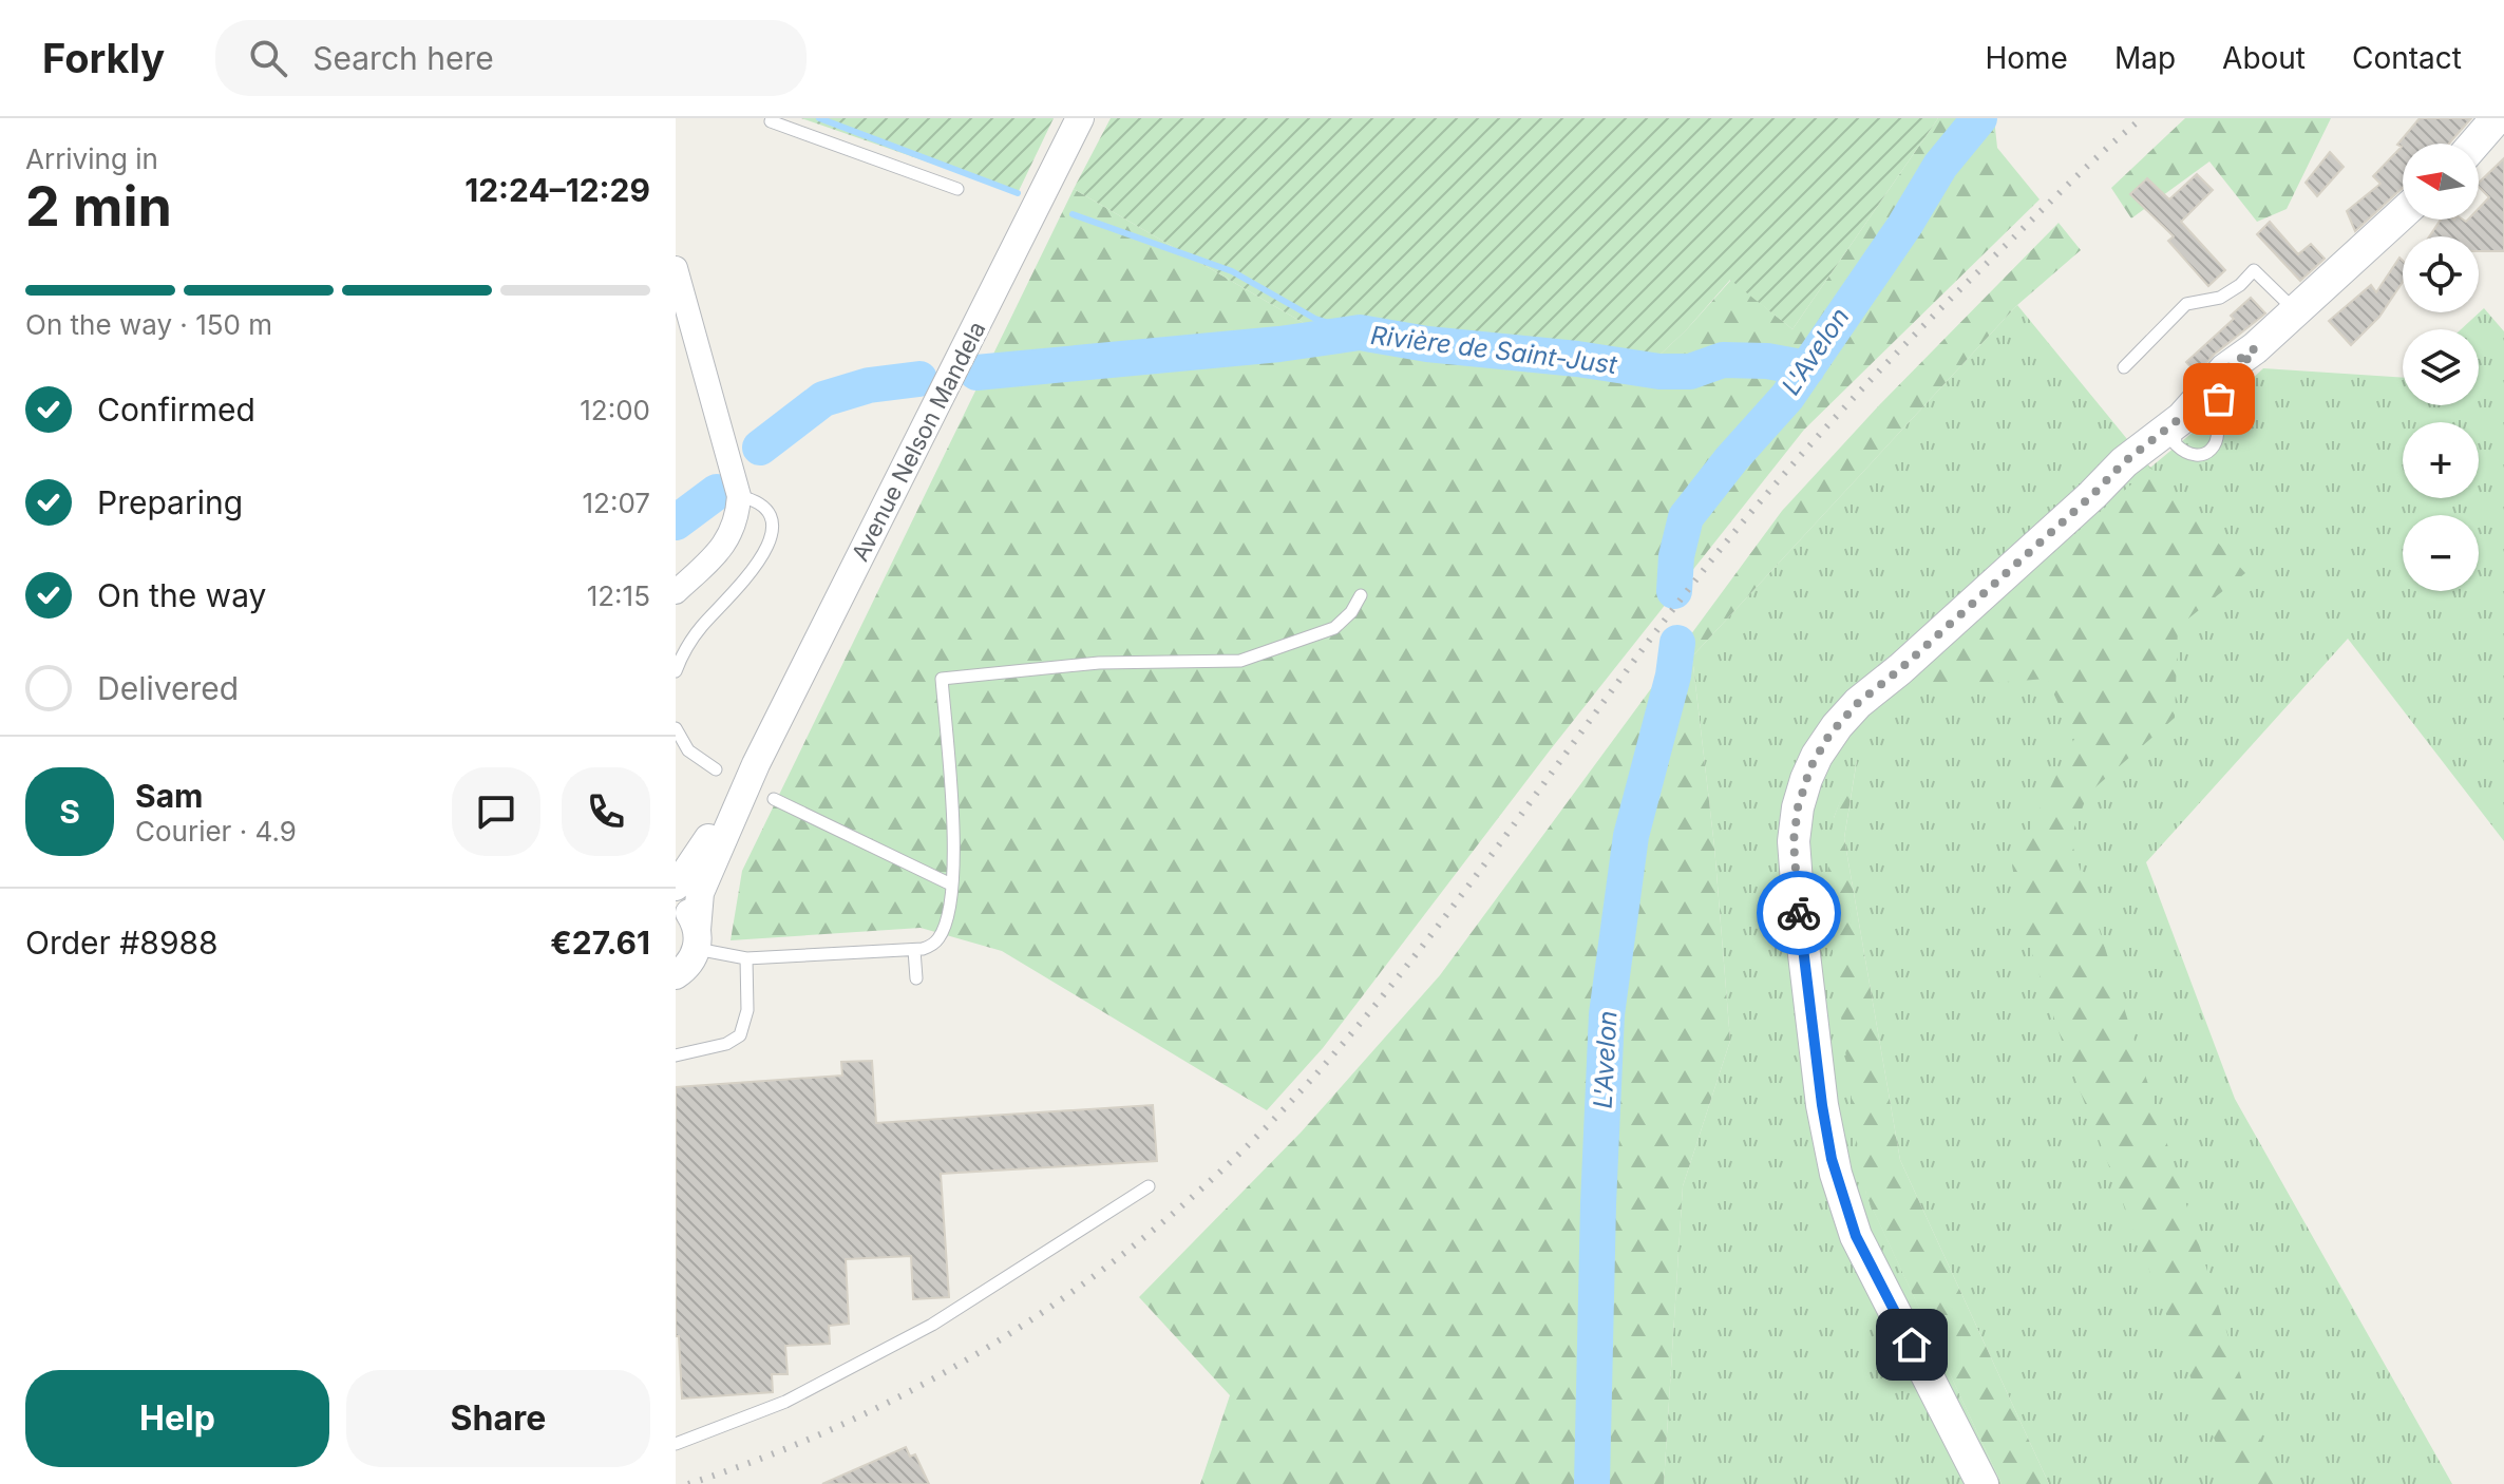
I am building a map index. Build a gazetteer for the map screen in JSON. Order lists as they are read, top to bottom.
{
  "streets": {
    "street": ["Avenue Nelson Mandela"]
  },
  "water": ["Rivière de Saint-Just", "L'Avelon"],
  "north": "left",
  "page": {
    "header": "Forkly",
    "search": "Search here",
    "nav": [
      "Home",
      "Map",
      "About",
      "Contact"
    ],
    "heading": ["2 min", "Arriving in", "12:24–12:29"],
    "panel": [
      "Sam",
      "Courier · 4.9",
      "Order #8988",
      "€27.61"
    ],
    "map_buttons": ["+", "−"],
    "bar": "On the way · 150 m",
    "list": [
      ["Confirmed", "12:00"],
      ["Preparing", "12:07"],
      ["On the way", "12:15"],
      "Delivered"
    ],
    "round": "S",
    "buttons": ["Help", "Share"]
  }
}
